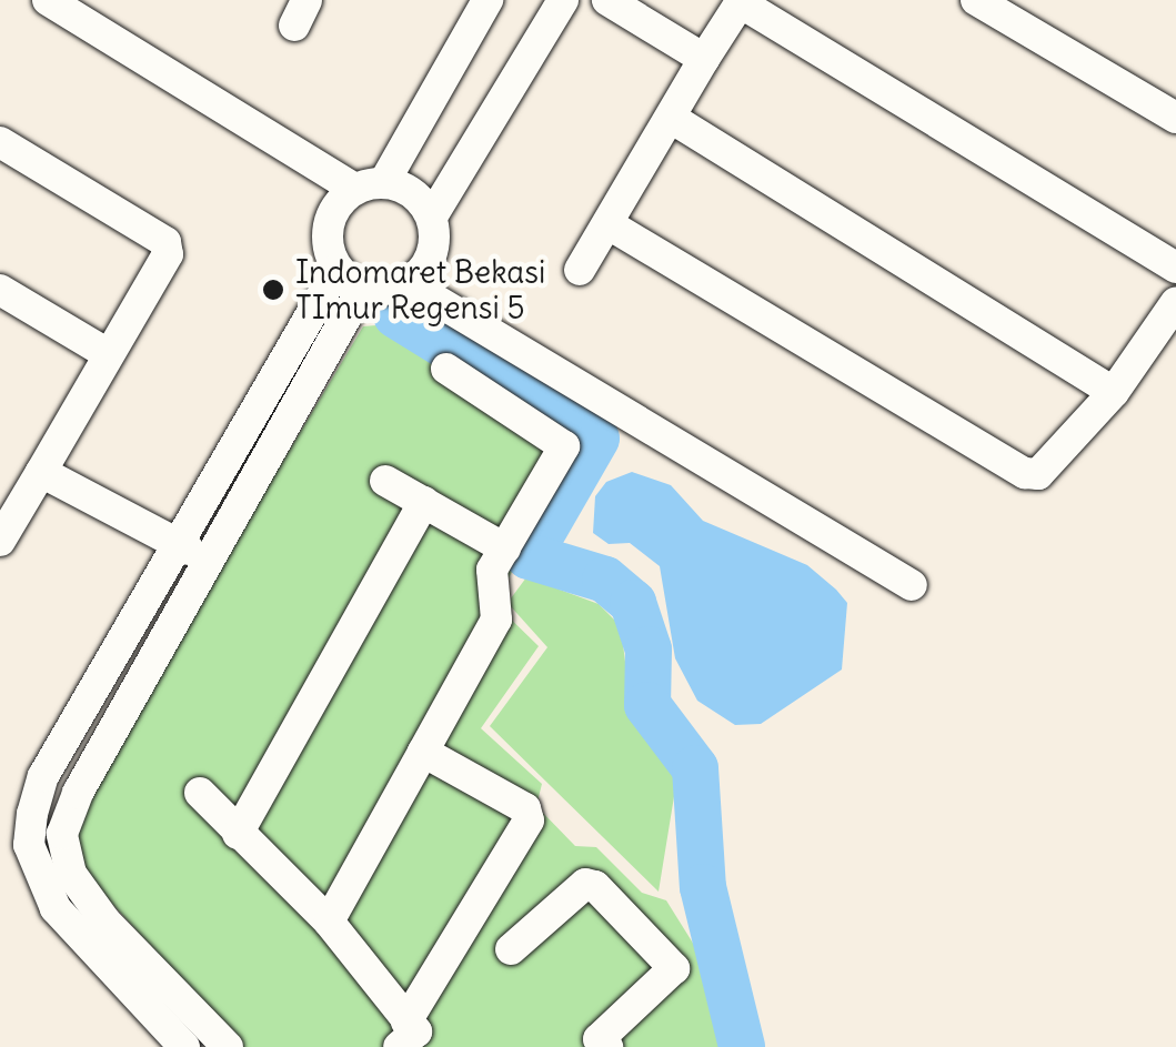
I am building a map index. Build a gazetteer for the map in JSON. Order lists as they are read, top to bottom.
{
  "places": ["Indomaret Bekasi TImur Regensi 5"]
}
